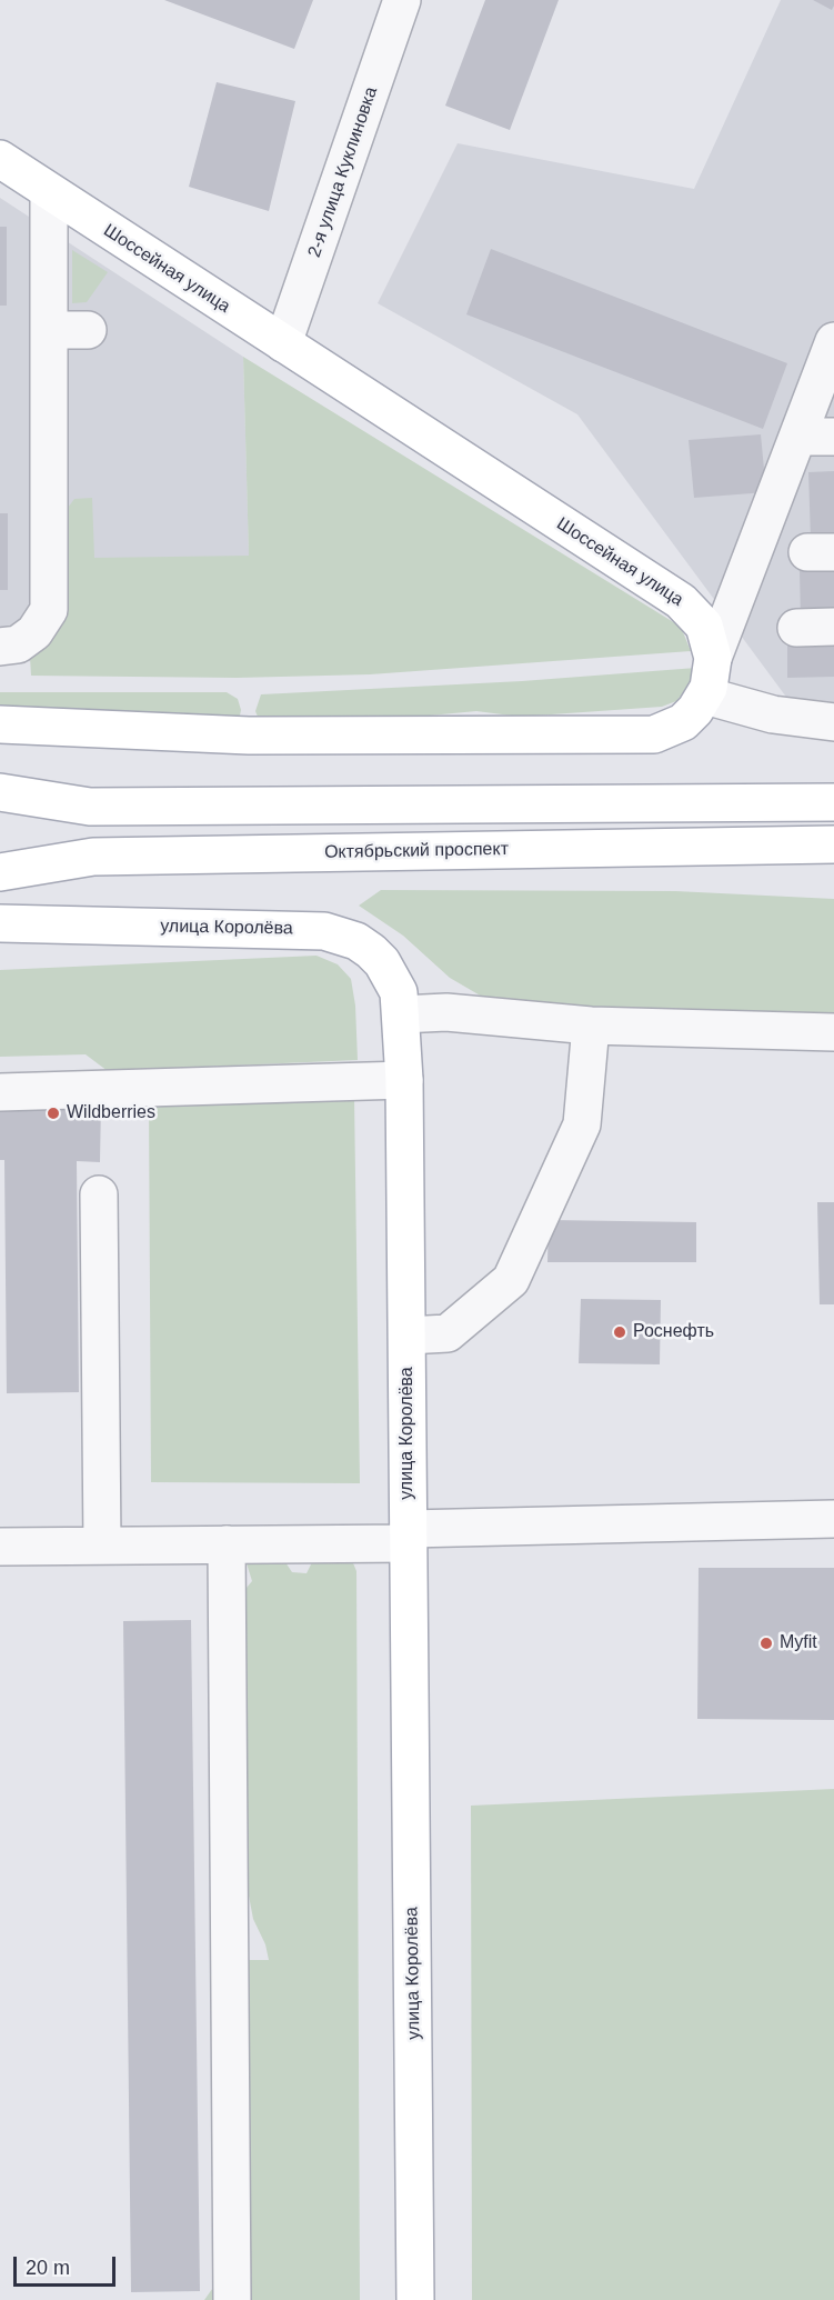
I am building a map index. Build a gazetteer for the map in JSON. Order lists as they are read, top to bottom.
{
  "streets": {
    "main road": ["Шоссейная улица", "Октябрьский проспект", "улица Королёва"],
    "street": ["2-я улица Куклиновка"]
  },
  "crossings": [
    ["2-я улица Куклиновка", "Шоссейная улица"]
  ],
  "places": ["Wildberries", "Роснефть", "Myfit"],
  "scale_bar": "20 m"
}
